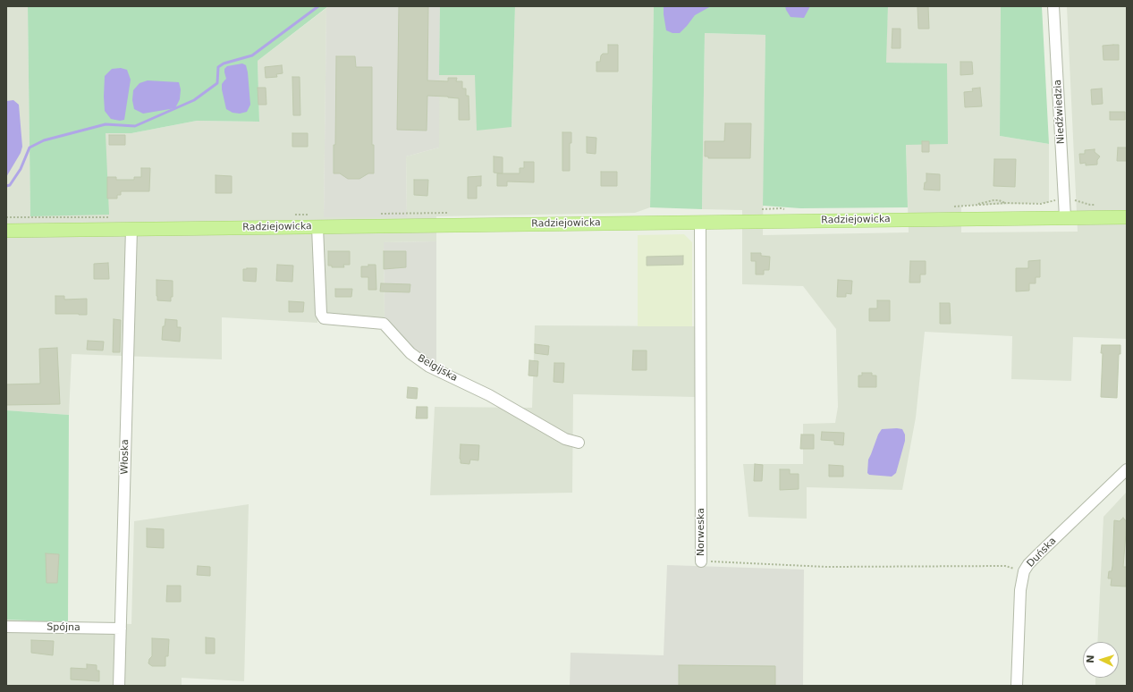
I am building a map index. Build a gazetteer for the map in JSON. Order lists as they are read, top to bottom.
{
  "streets": {
    "main road": ["Radziejowicka"],
    "street": [
      "Niedźwiedzia",
      "Belgijska",
      "Włoska",
      "Norweska",
      "Duńska",
      "Spójna"
    ]
  },
  "crossings": [
    ["Niedźwiedzia", "Radziejowicka"],
    ["Radziejowicka", "Belgijska"],
    ["Radziejowicka", "Włoska"],
    ["Radziejowicka", "Norweska"],
    ["Włoska", "Spójna"],
    ["Norweska", "Duńska"]
  ],
  "north": "left"
}
